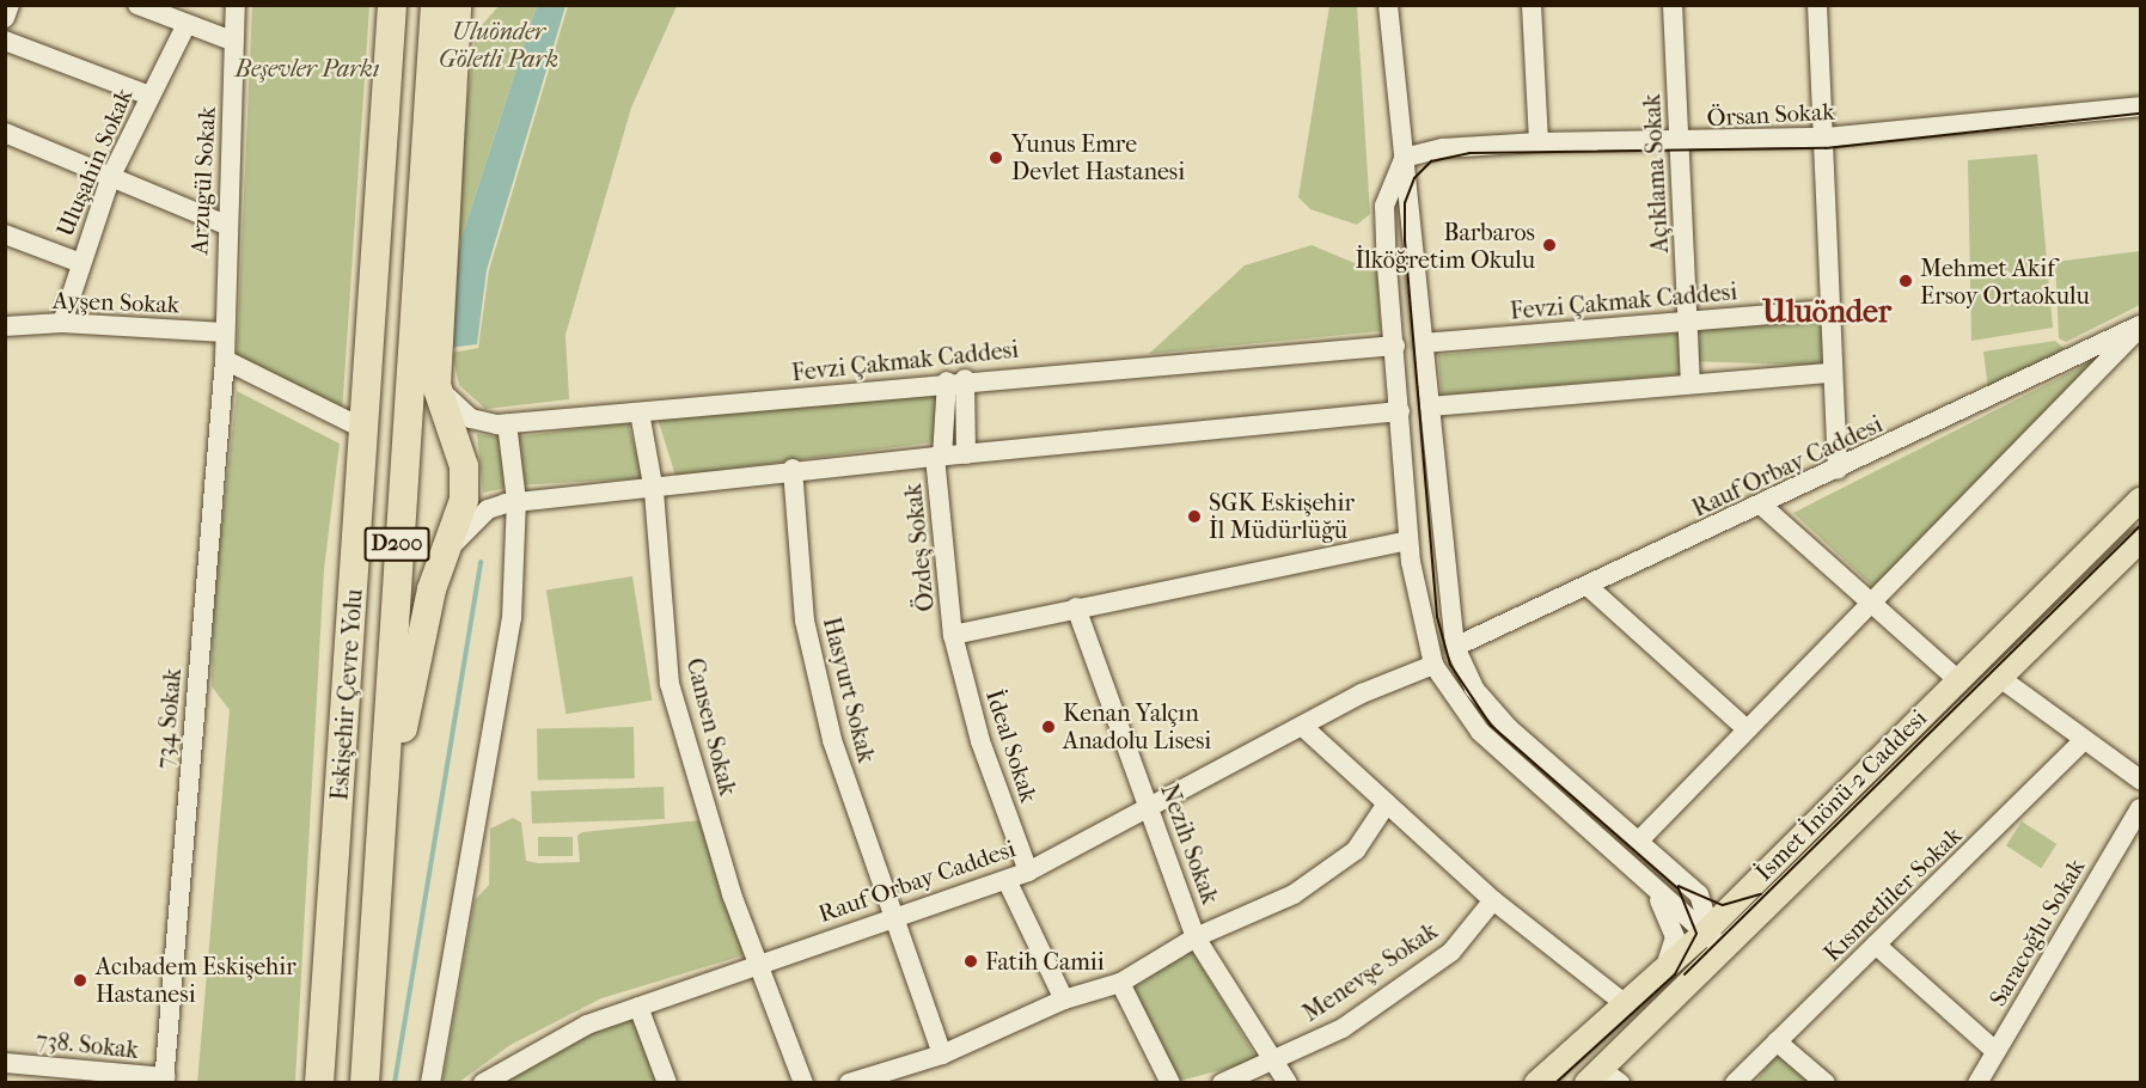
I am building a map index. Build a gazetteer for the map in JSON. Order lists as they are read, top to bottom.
{
  "streets": {
    "highway": ["D200", "Eskişehir Çevre Yolu"],
    "main road": ["İsmet İnönü-2 Caddesi"],
    "street": [
      "Örsan Sokak",
      "Uluşahin Sokak",
      "Açıklama Sokak",
      "Arzugül Sokak",
      "Fevzi Çakmak Caddesi",
      "Ayşen Sokak",
      "Rauf Orbay Caddesi",
      "Özdeş Sokak",
      "Hasyurt Sokak",
      "734 Sokak",
      "Cansen Sokak",
      "İdeal Sokak",
      "Nezih Sokak",
      "Kısmetliler Sokak",
      "Saracoğlu Sokak",
      "Menevşe Sokak",
      "738. Sokak"
    ]
  },
  "crossings": [
    ["Örsan Sokak", "Açıklama Sokak"],
    ["Uluşahin Sokak", "Ayşen Sokak"],
    ["Açıklama Sokak", "Fevzi Çakmak Caddesi"],
    ["Arzugül Sokak", "Ayşen Sokak"],
    ["Arzugül Sokak", "734 Sokak"],
    ["Fevzi Çakmak Caddesi", "Cansen Sokak"],
    ["Rauf Orbay Caddesi", "Hasyurt Sokak"],
    ["Rauf Orbay Caddesi", "Cansen Sokak"],
    ["Rauf Orbay Caddesi", "İdeal Sokak"],
    ["Rauf Orbay Caddesi", "Nezih Sokak"],
    ["Özdeş Sokak", "İdeal Sokak"],
    ["Özdeş Sokak", "Nezih Sokak"],
    ["734 Sokak", "738. Sokak"],
    ["Nezih Sokak", "Menevşe Sokak"]
  ],
  "districts": ["Uluönder"],
  "parks": ["Uluönder Göletli Park", "Beşevler Parkı"],
  "places": [
    "Yunus Emre Devlet Hastanesi",
    "Barbaros İlköğretim Okulu",
    "Mehmet Akif Ersoy Ortaokulu",
    "SGK Eskişehir İl Müdürlüğü",
    "Kenan Yalçın Anadolu Lisesi",
    "Fatih Camii",
    "Acıbadem Eskişehir Hastanesi"
  ]
}
